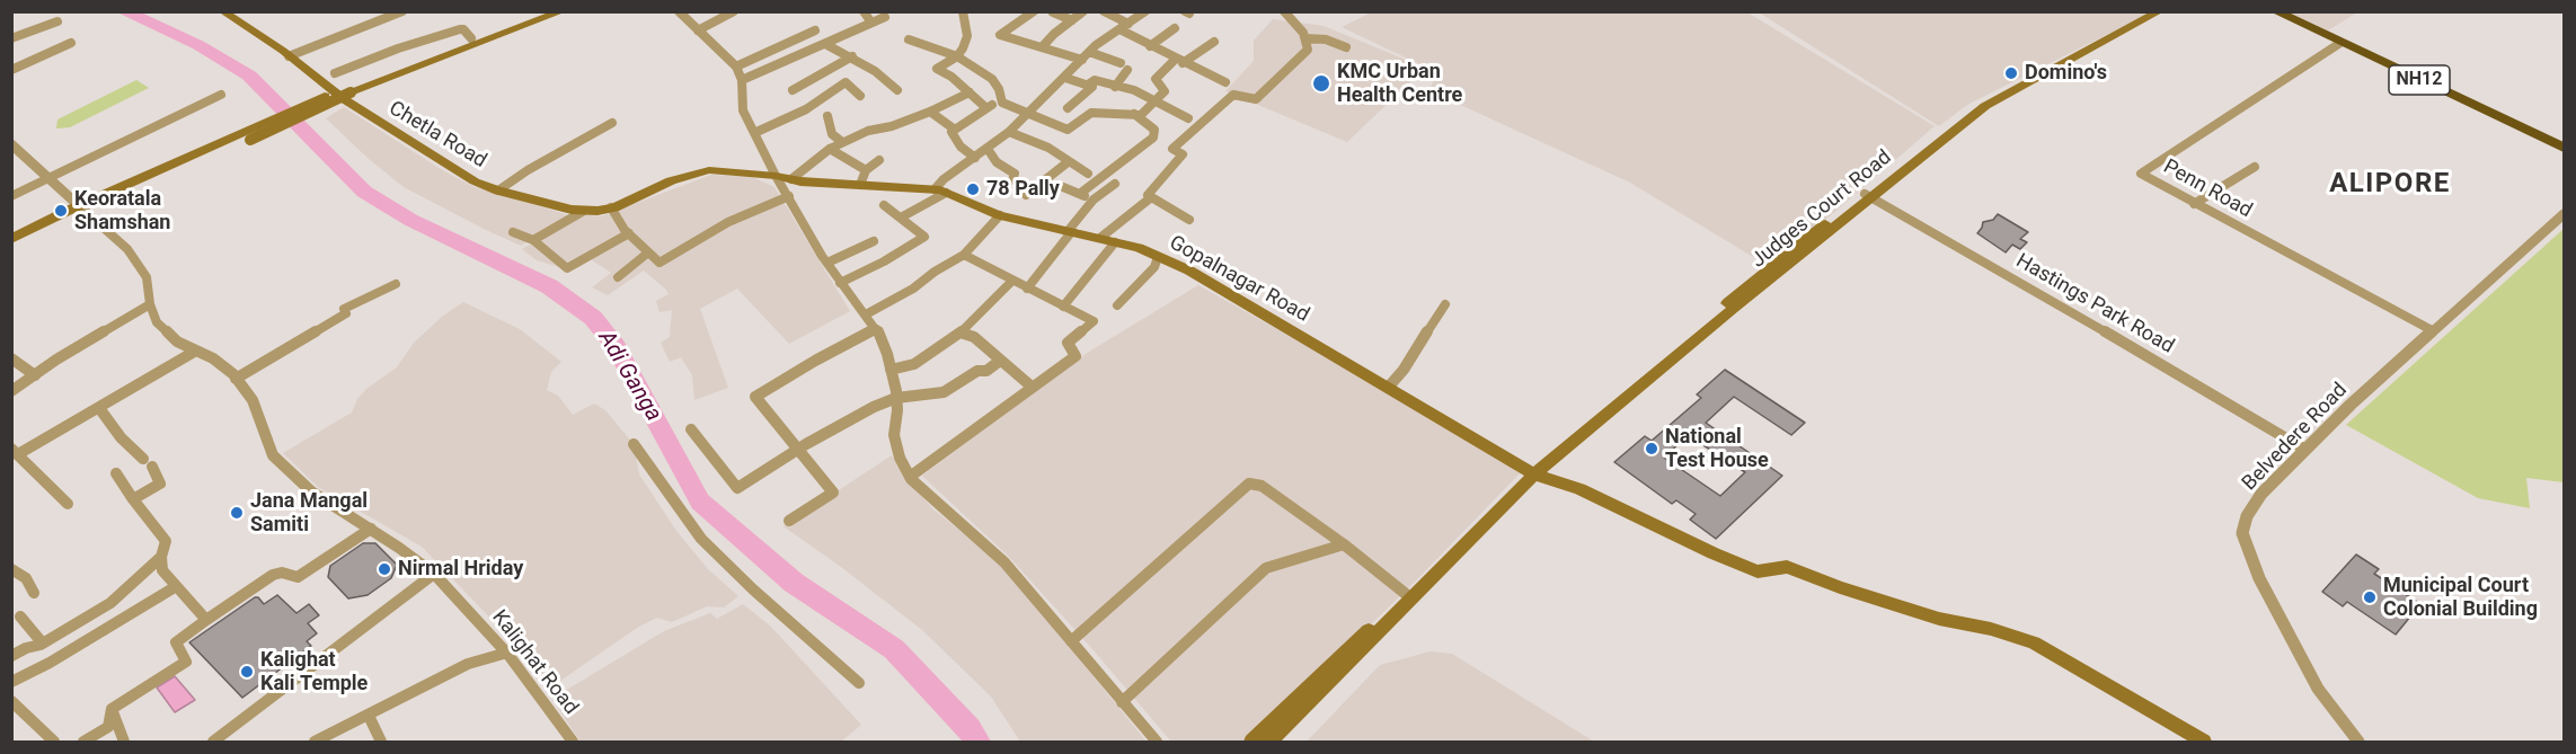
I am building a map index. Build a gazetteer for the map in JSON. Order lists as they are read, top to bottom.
{
  "streets": {
    "highway": ["NH12"],
    "main road": ["Chetla Road", "Judges Court Road", "Gopalnagar Road"],
    "street": [
      "Penn Road",
      "Hastings Park Road",
      "Belvedere Road",
      "Kalighat Road"
    ]
  },
  "crossings": [
    ["NH12", "Penn Road"],
    ["Chetla Road", "Gopalnagar Road"],
    ["Penn Road", "Belvedere Road"],
    ["Judges Court Road", "Gopalnagar Road"],
    ["Judges Court Road", "Hastings Park Road"],
    ["Hastings Park Road", "Belvedere Road"]
  ],
  "districts": ["ALIPORE"],
  "water": ["Adi Ganga"],
  "places": [
    "Domino's",
    "KMC Urban Health Centre",
    "78 Pally",
    "Keoratala Shamshan",
    "National Test House",
    "Jana Mangal Samiti",
    "Nirmal Hriday",
    "Municipal Court Colonial Building",
    "Kalighat Kali Temple"
  ]
}
